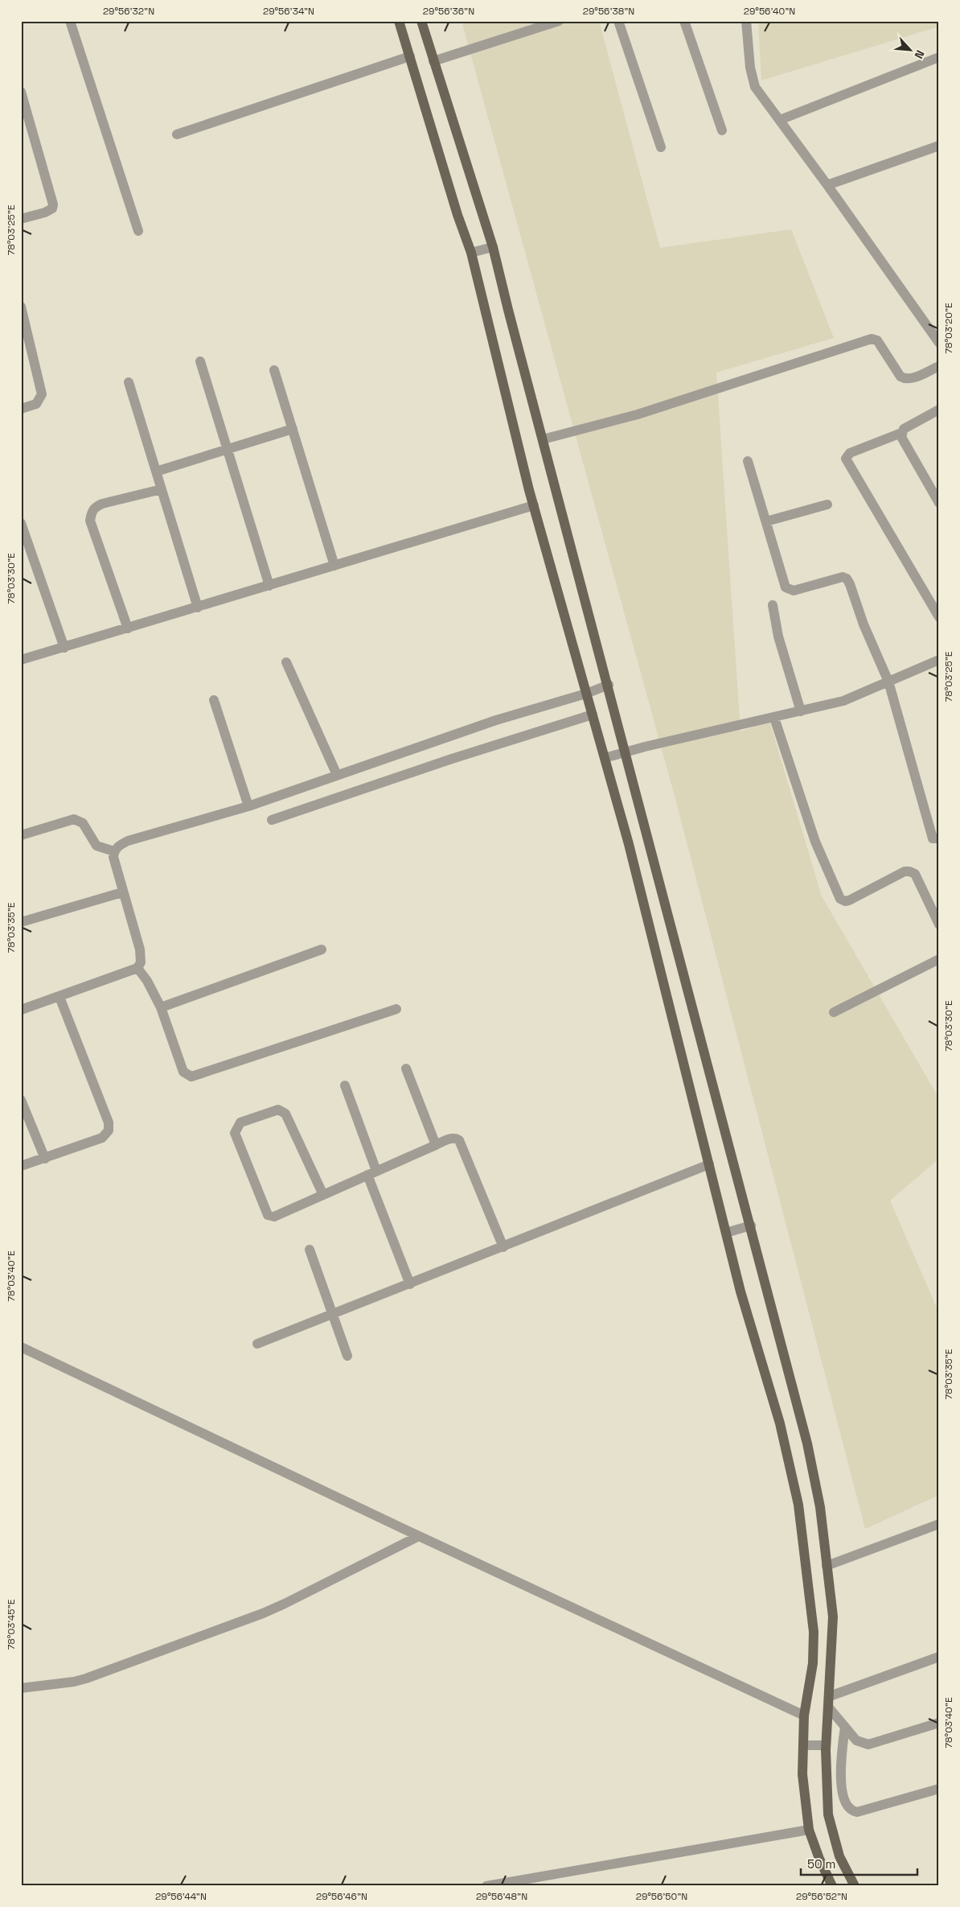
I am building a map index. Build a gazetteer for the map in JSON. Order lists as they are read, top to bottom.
{
  "scale_bar": "50 m",
  "north": "bottom right",
  "coordinates": [
    "29°56'32\"N",
    "29°56'34\"N",
    "29°56'36\"N",
    "29°56'38\"N",
    "29°56'40\"N",
    "78°03'25\"E",
    "78°03'20\"E",
    "78°03'30\"E",
    "78°03'35\"E",
    "78°03'40\"E",
    "78°03'45\"E",
    "29°56'44\"N",
    "29°56'46\"N",
    "29°56'48\"N",
    "29°56'50\"N",
    "29°56'52\"N"
  ]
}
